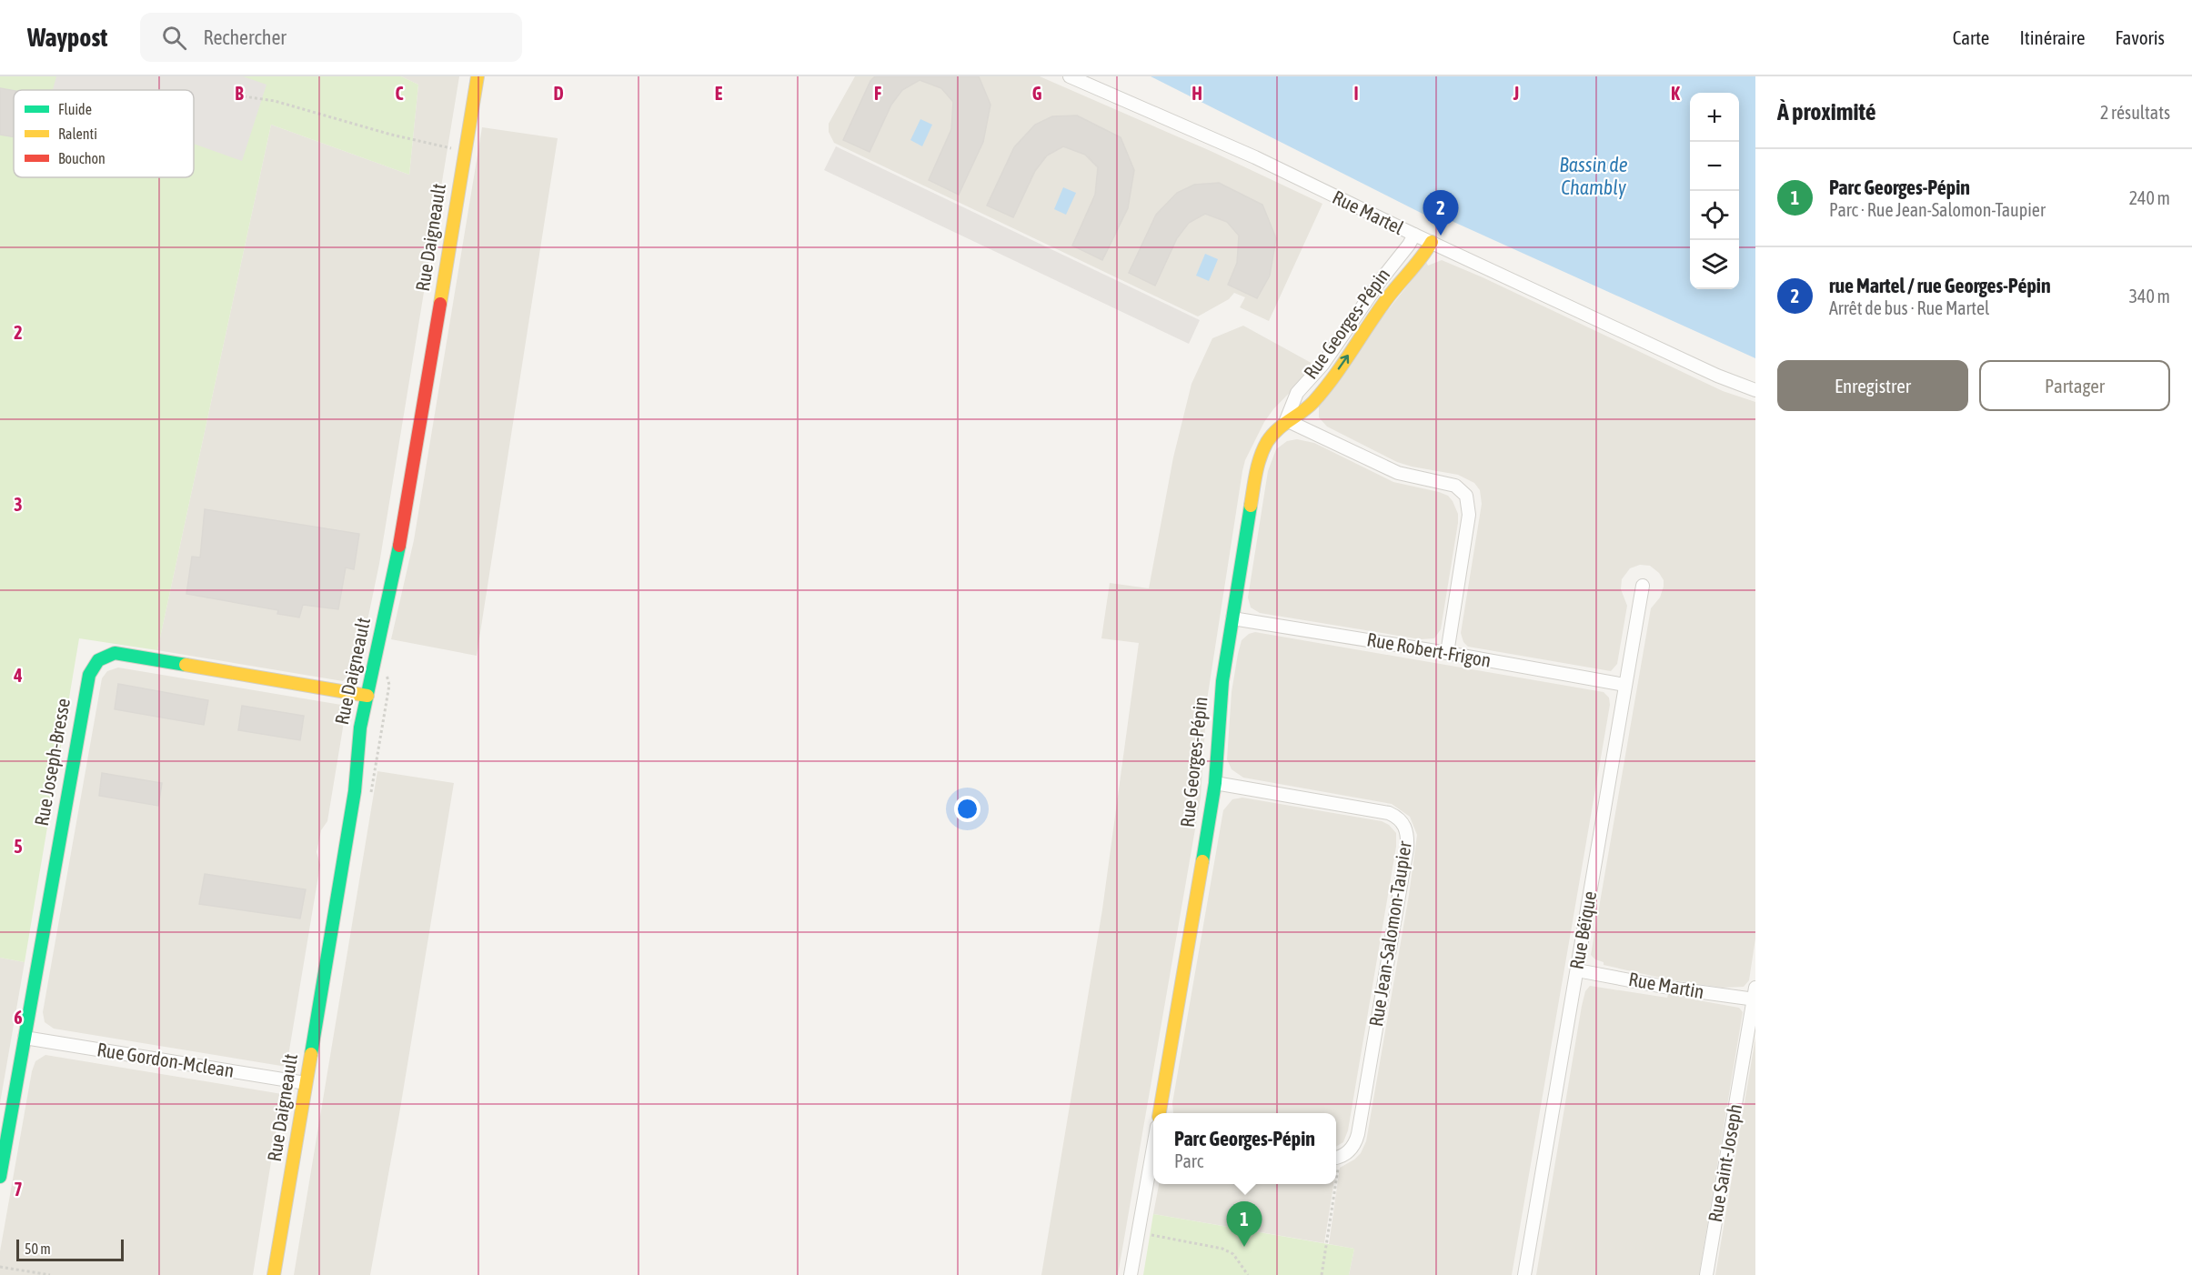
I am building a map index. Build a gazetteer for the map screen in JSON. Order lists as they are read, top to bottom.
{
  "streets": {
    "street": [
      "Rue Martel",
      "Rue Daigneault",
      "Rue Georges-Pépin",
      "Rue Robert-Frigon",
      "Rue Joseph-Bresse",
      "Rue Béïque",
      "Rue Jean-Salomon-Taupier",
      "Rue Martin",
      "Rue Gordon-Mclean",
      "Rue Saint-Joseph"
    ]
  },
  "crossings": [
    ["Rue Martel", "Rue Georges-Pépin"],
    ["Rue Daigneault", "Rue Joseph-Bresse"],
    ["Rue Daigneault", "Rue Gordon-Mclean"],
    ["Rue Georges-Pépin", "Rue Robert-Frigon"],
    ["Rue Georges-Pépin", "Rue Jean-Salomon-Taupier"],
    ["Rue Robert-Frigon", "Rue Béïque"],
    ["Rue Joseph-Bresse", "Rue Gordon-Mclean"],
    ["Rue Béïque", "Rue Martin"],
    ["Rue Martin", "Rue Saint-Joseph"]
  ],
  "water": ["Bassin de Chambly"],
  "legend": ["Fluide", "Ralenti", "Bouchon"],
  "scale_bar": "50 m",
  "page": {
    "header": "Waypost",
    "search": "Rechercher",
    "nav": ["Carte", "Itinéraire", "Favoris"],
    "heading": ["À proximité", "2 résultats"],
    "map_buttons": ["+", "−"],
    "list": [
      {
        "mark": "1",
        "name": "Parc Georges-Pépin",
        "note": "Parc · Rue Jean-Salomon-Taupier",
        "value": "240 m"
      },
      {
        "mark": "2",
        "name": "rue Martel / rue Georges-Pépin",
        "note": "Arrêt de bus · Rue Martel",
        "value": "340 m"
      }
    ],
    "pins": ["2", "1"],
    "buttons": ["Enregistrer", "Partager"],
    "popup": ["Parc Georges-Pépin", "Parc"],
    "scale": "50 m"
  },
  "grid": {
    "columns": [
      "B",
      "C",
      "D",
      "E",
      "F",
      "G",
      "H",
      "I",
      "J",
      "K"
    ],
    "rows": [
      "2",
      "3",
      "4",
      "5",
      "6",
      "7"
    ]
  }
}
